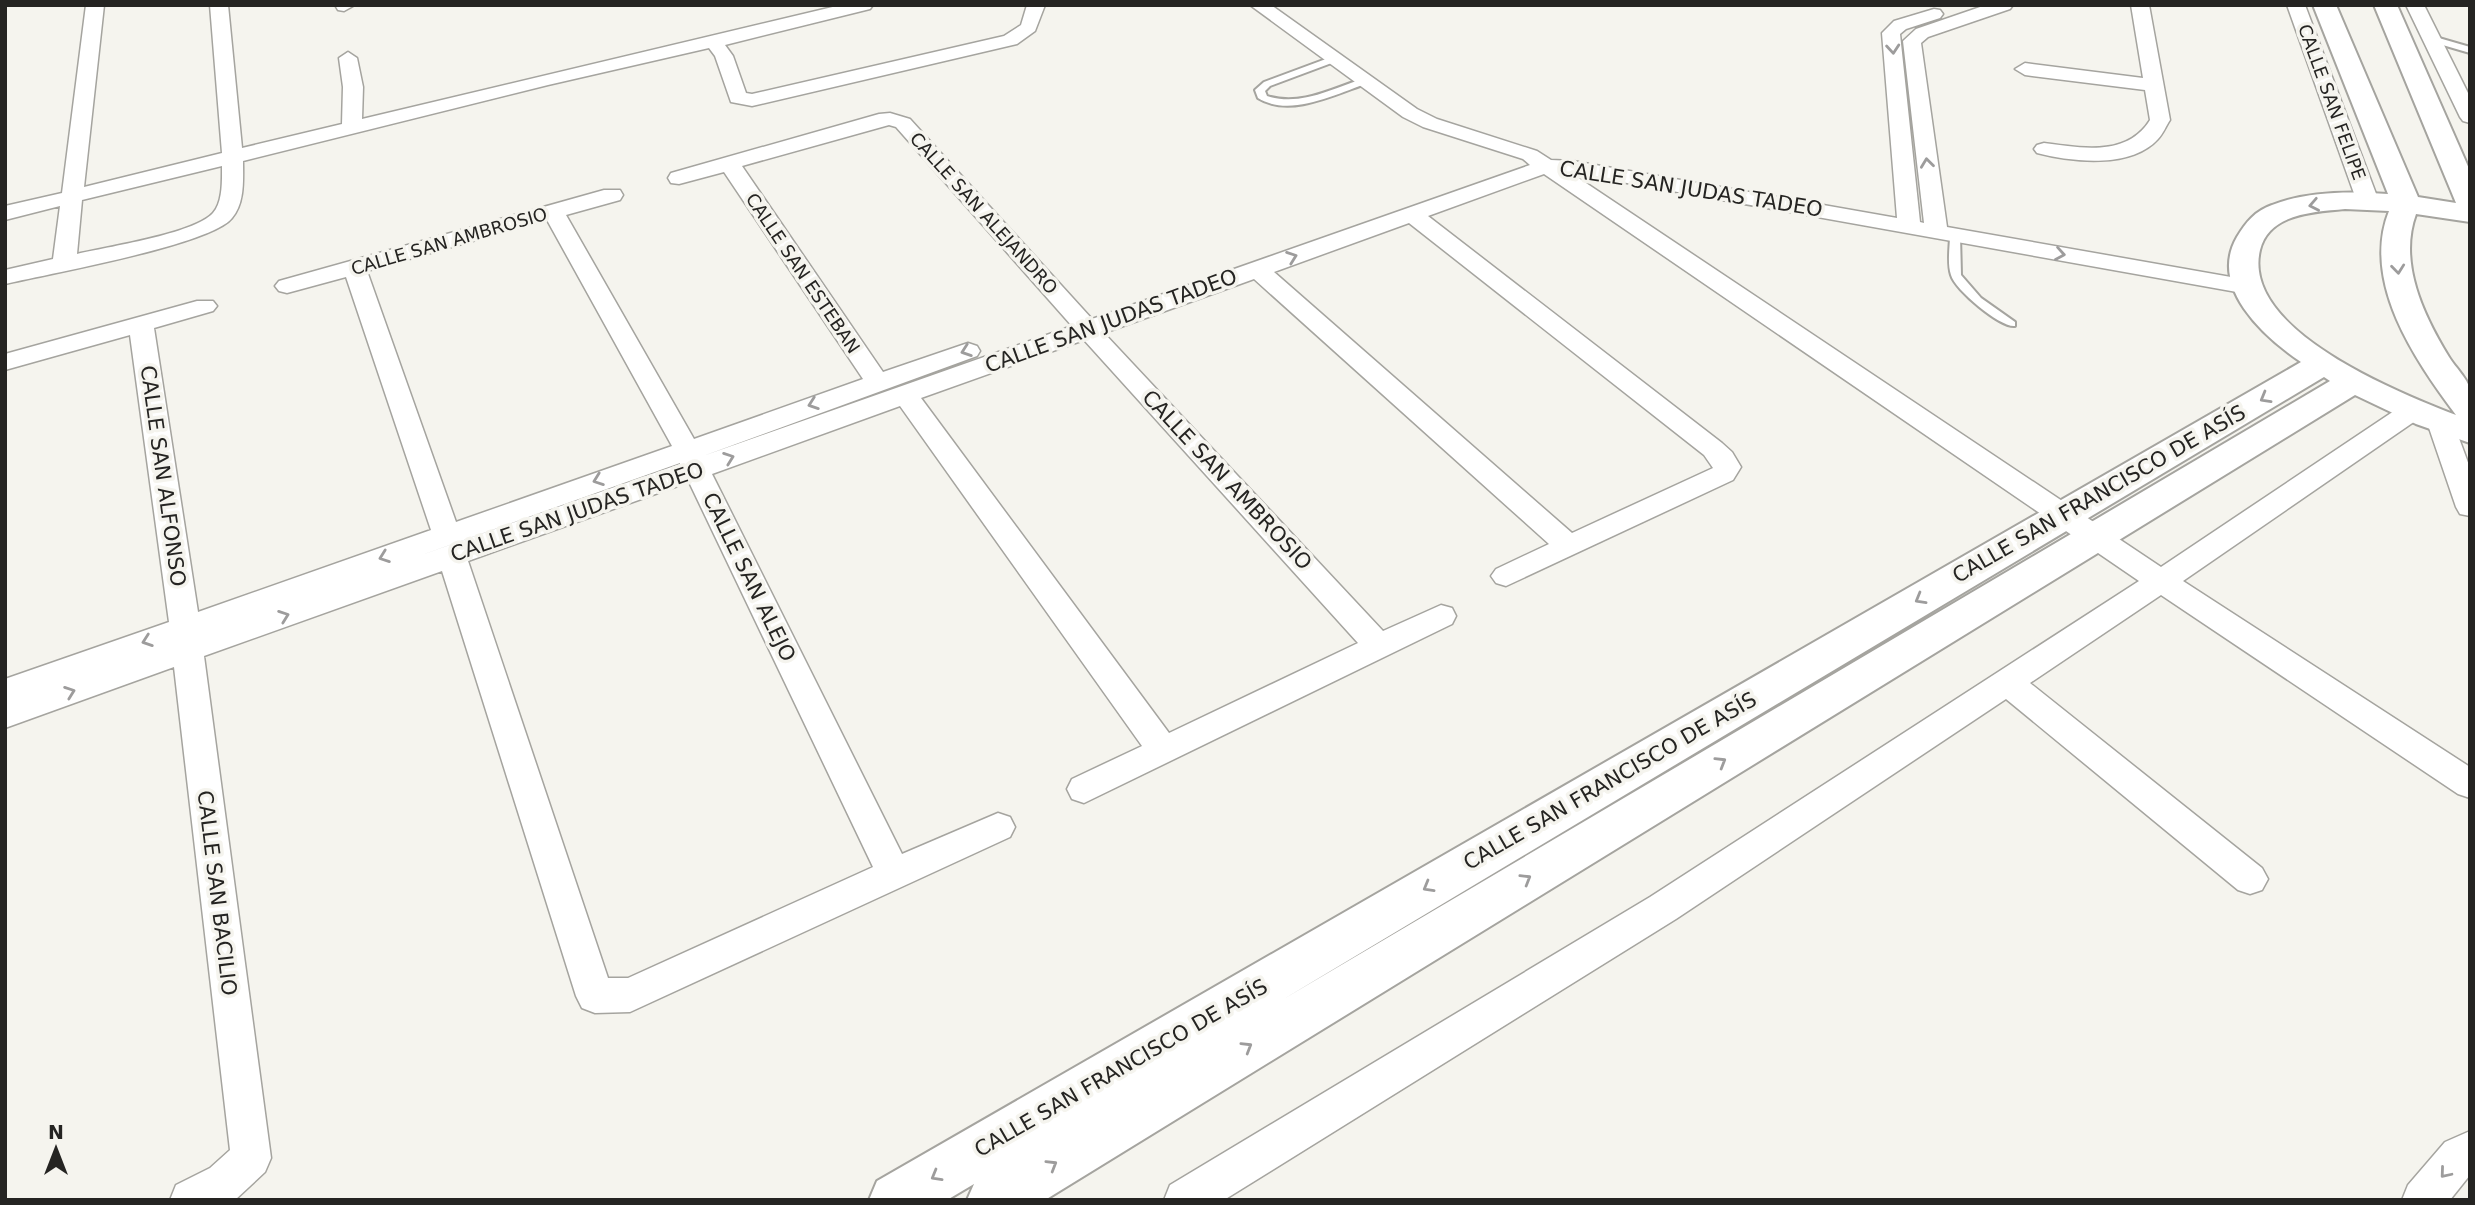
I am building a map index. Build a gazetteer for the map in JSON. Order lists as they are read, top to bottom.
{
  "streets": {
    "main road": ["CALLE SAN FRANCISCO DE ASÍS"],
    "street": [
      "CALLE SAN FELIPE",
      "CALLE SAN JUDAS TADEO",
      "CALLE SAN ALEJANDRO",
      "CALLE SAN AMBROSIO",
      "CALLE SAN ESTEBAN",
      "CALLE SAN ALFONSO",
      "CALLE SAN ALEJO",
      "CALLE SAN BACILIO"
    ]
  },
  "crossings": [
    ["CALLE SAN JUDAS TADEO", "CALLE SAN ALEJANDRO"],
    ["CALLE SAN JUDAS TADEO", "CALLE SAN AMBROSIO"],
    ["CALLE SAN JUDAS TADEO", "CALLE SAN ESTEBAN"],
    ["CALLE SAN JUDAS TADEO", "CALLE SAN ALFONSO"],
    ["CALLE SAN JUDAS TADEO", "CALLE SAN ALEJO"],
    ["CALLE SAN JUDAS TADEO", "CALLE SAN BACILIO"],
    ["CALLE SAN ALEJANDRO", "CALLE SAN AMBROSIO"],
    ["CALLE SAN ALEJANDRO", "CALLE SAN ESTEBAN"],
    ["CALLE SAN AMBROSIO", "CALLE SAN ALEJO"],
    ["CALLE SAN ALFONSO", "CALLE SAN BACILIO"]
  ],
  "north": "top"
}
